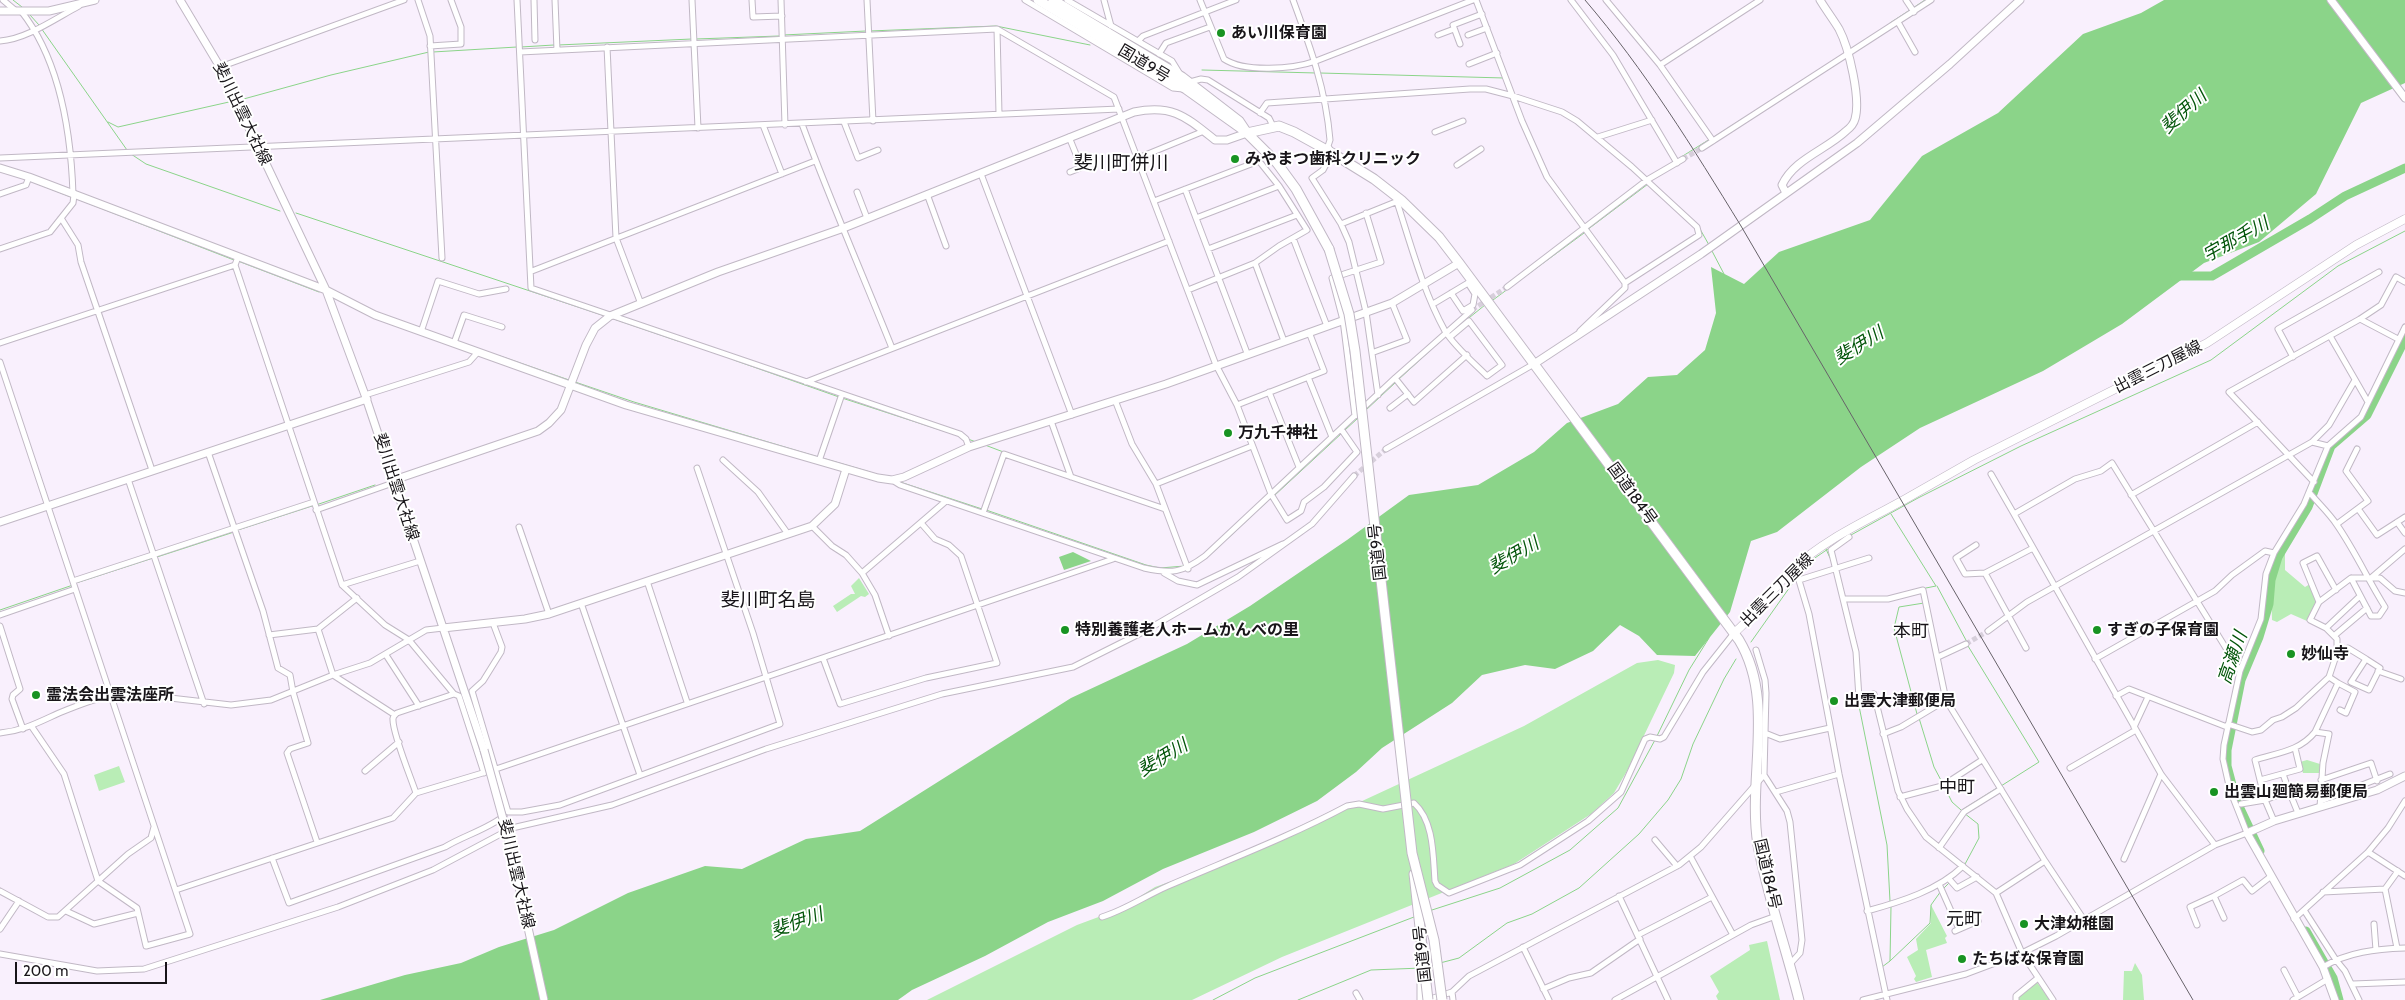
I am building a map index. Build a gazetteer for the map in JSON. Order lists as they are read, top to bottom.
{
  "streets": {
    "highway": ["国道9号", "国道184号"],
    "main road": ["出雲三刀屋線"],
    "street": ["斐川出雲大社線"]
  },
  "crossings": [
    ["出雲三刀屋線", "国道184号"]
  ],
  "districts": [
    "斐川町併川",
    "斐川町名島",
    "本町",
    "中町",
    "元町"
  ],
  "water": ["斐伊川", "宇那手川", "高瀬川"],
  "places": [
    "あい川保育園",
    "みやまつ歯科クリニック",
    "万九千神社",
    "特別養護老人ホームかんべの里",
    "すぎの子保育園",
    "妙仙寺",
    "霊法会出雲法座所",
    "出雲大津郵便局",
    "出雲山廻簡易郵便局",
    "大津幼稚園",
    "たちばな保育園"
  ],
  "scale_bar": "200 m"
}
